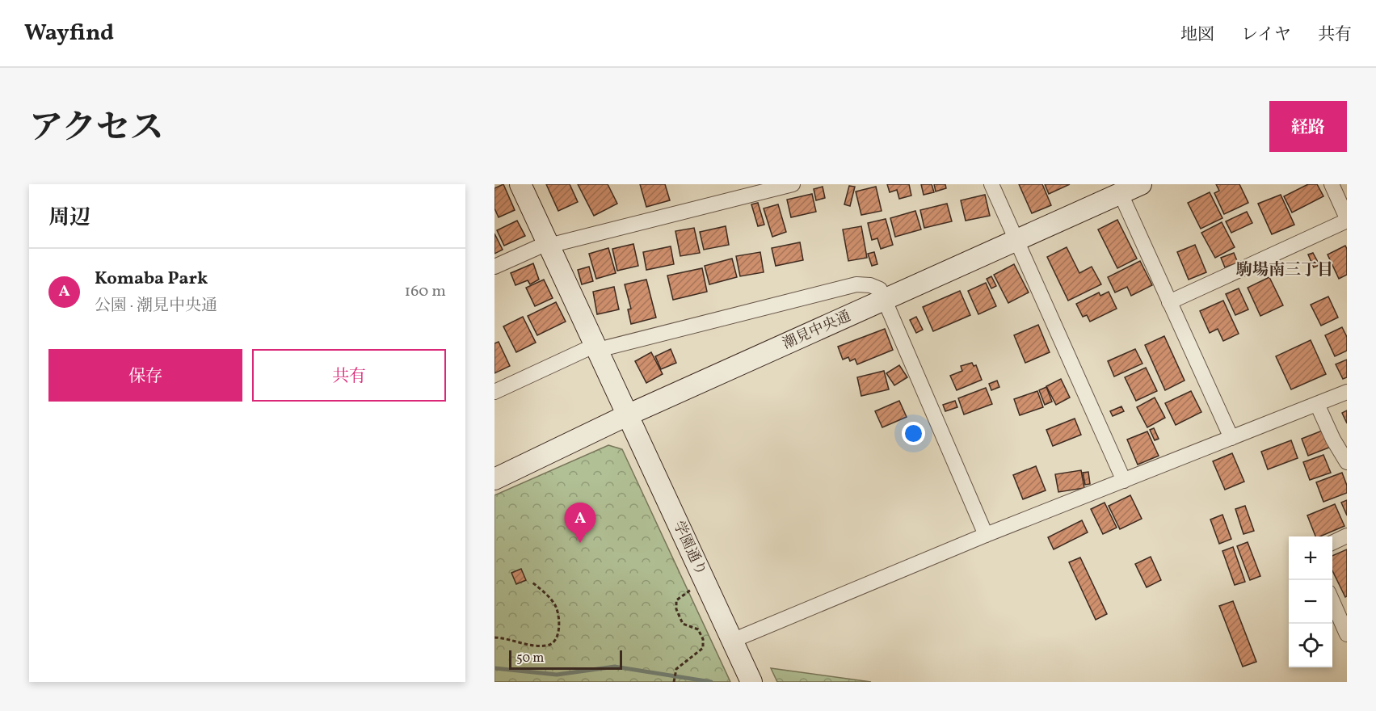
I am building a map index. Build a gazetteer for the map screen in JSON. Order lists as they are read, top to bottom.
{
  "streets": {
    "street": ["潮見中央通", "学園通り"]
  },
  "crossings": [
    ["潮見中央通", "学園通り"]
  ],
  "districts": ["駒場南三丁目"],
  "scale_bar": "50 m",
  "page": {
    "header": "Wayfind",
    "nav": ["地図", "レイヤ", "共有"],
    "title": "アクセス",
    "buttons": [
      "経路",
      ["保存", "共有"]
    ],
    "heading": "周辺",
    "list": [
      {
        "mark": "A",
        "name": "Komaba Park",
        "note": "公園 · 潮見中央通",
        "value": "160 m"
      }
    ],
    "pins": "A",
    "map_buttons": ["+", "−"],
    "scale": "50 m"
  }
}
